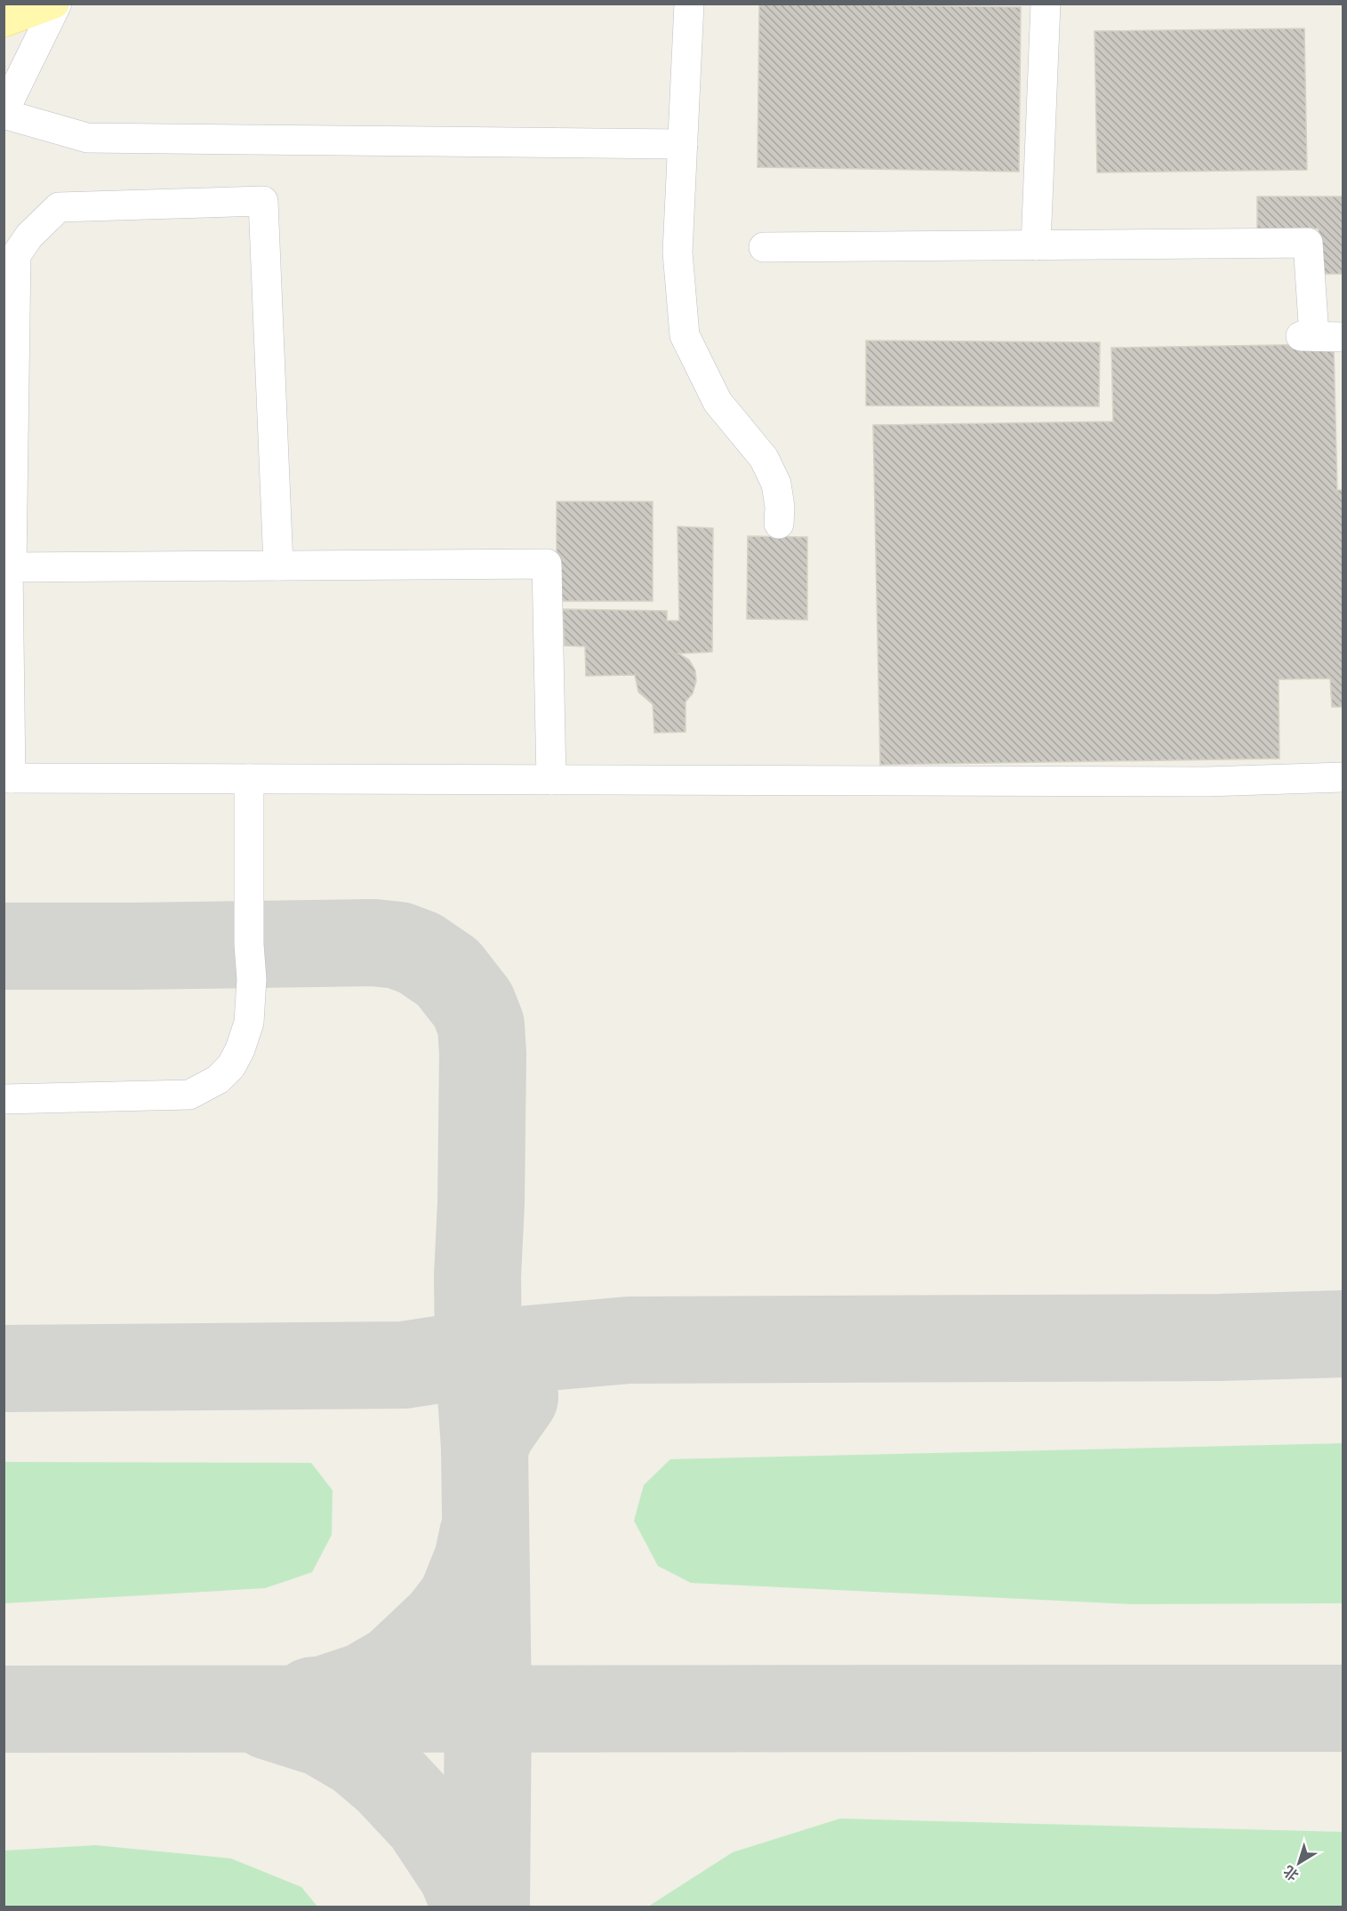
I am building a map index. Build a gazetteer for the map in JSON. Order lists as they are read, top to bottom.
{
  "north": "bottom left"
}
